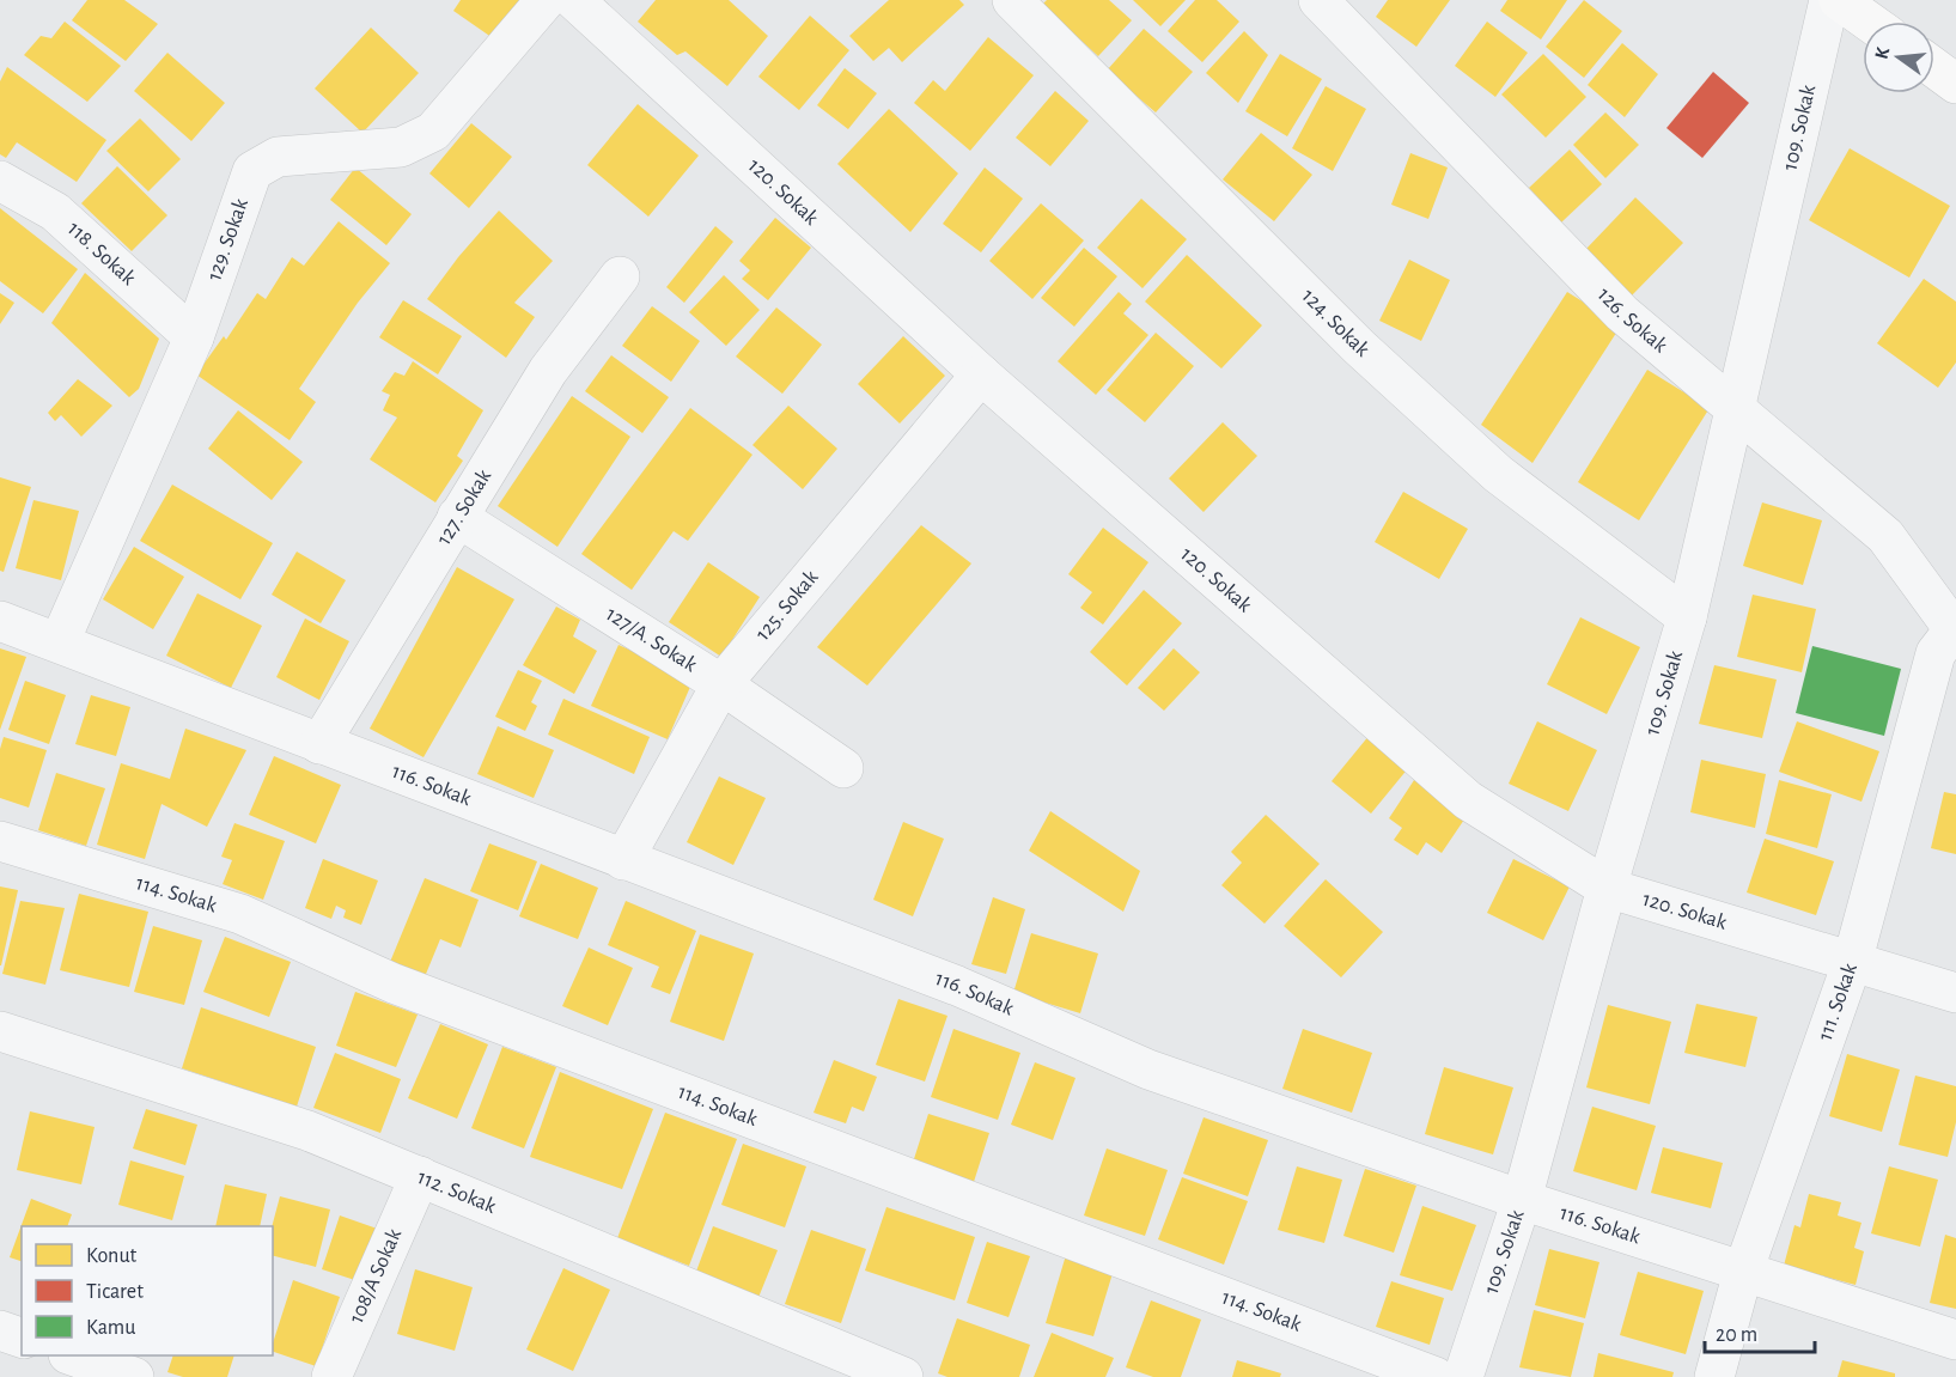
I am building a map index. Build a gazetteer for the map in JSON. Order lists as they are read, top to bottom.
{
  "streets": {
    "street": [
      "109. Sokak",
      "120. Sokak",
      "129. Sokak",
      "118. Sokak",
      "126. Sokak",
      "124. Sokak",
      "127. Sokak",
      "125. Sokak",
      "127/A. Sokak",
      "116. Sokak",
      "114. Sokak",
      "111. Sokak",
      "112. Sokak",
      "108/A Sokak"
    ]
  },
  "crossings": [
    ["109. Sokak", "120. Sokak"],
    ["109. Sokak", "126. Sokak"],
    ["109. Sokak", "124. Sokak"],
    ["109. Sokak", "116. Sokak"],
    ["120. Sokak", "125. Sokak"],
    ["120. Sokak", "111. Sokak"],
    ["129. Sokak", "118. Sokak"],
    ["129. Sokak", "116. Sokak"],
    ["126. Sokak", "111. Sokak"],
    ["127. Sokak", "127/A. Sokak"],
    ["127. Sokak", "116. Sokak"],
    ["125. Sokak", "127/A. Sokak"],
    ["125. Sokak", "116. Sokak"],
    ["116. Sokak", "111. Sokak"],
    ["112. Sokak", "108/A Sokak"]
  ],
  "legend": ["Konut", "Ticaret", "Kamu"],
  "scale_bar": "20 m",
  "north": "left"
}
